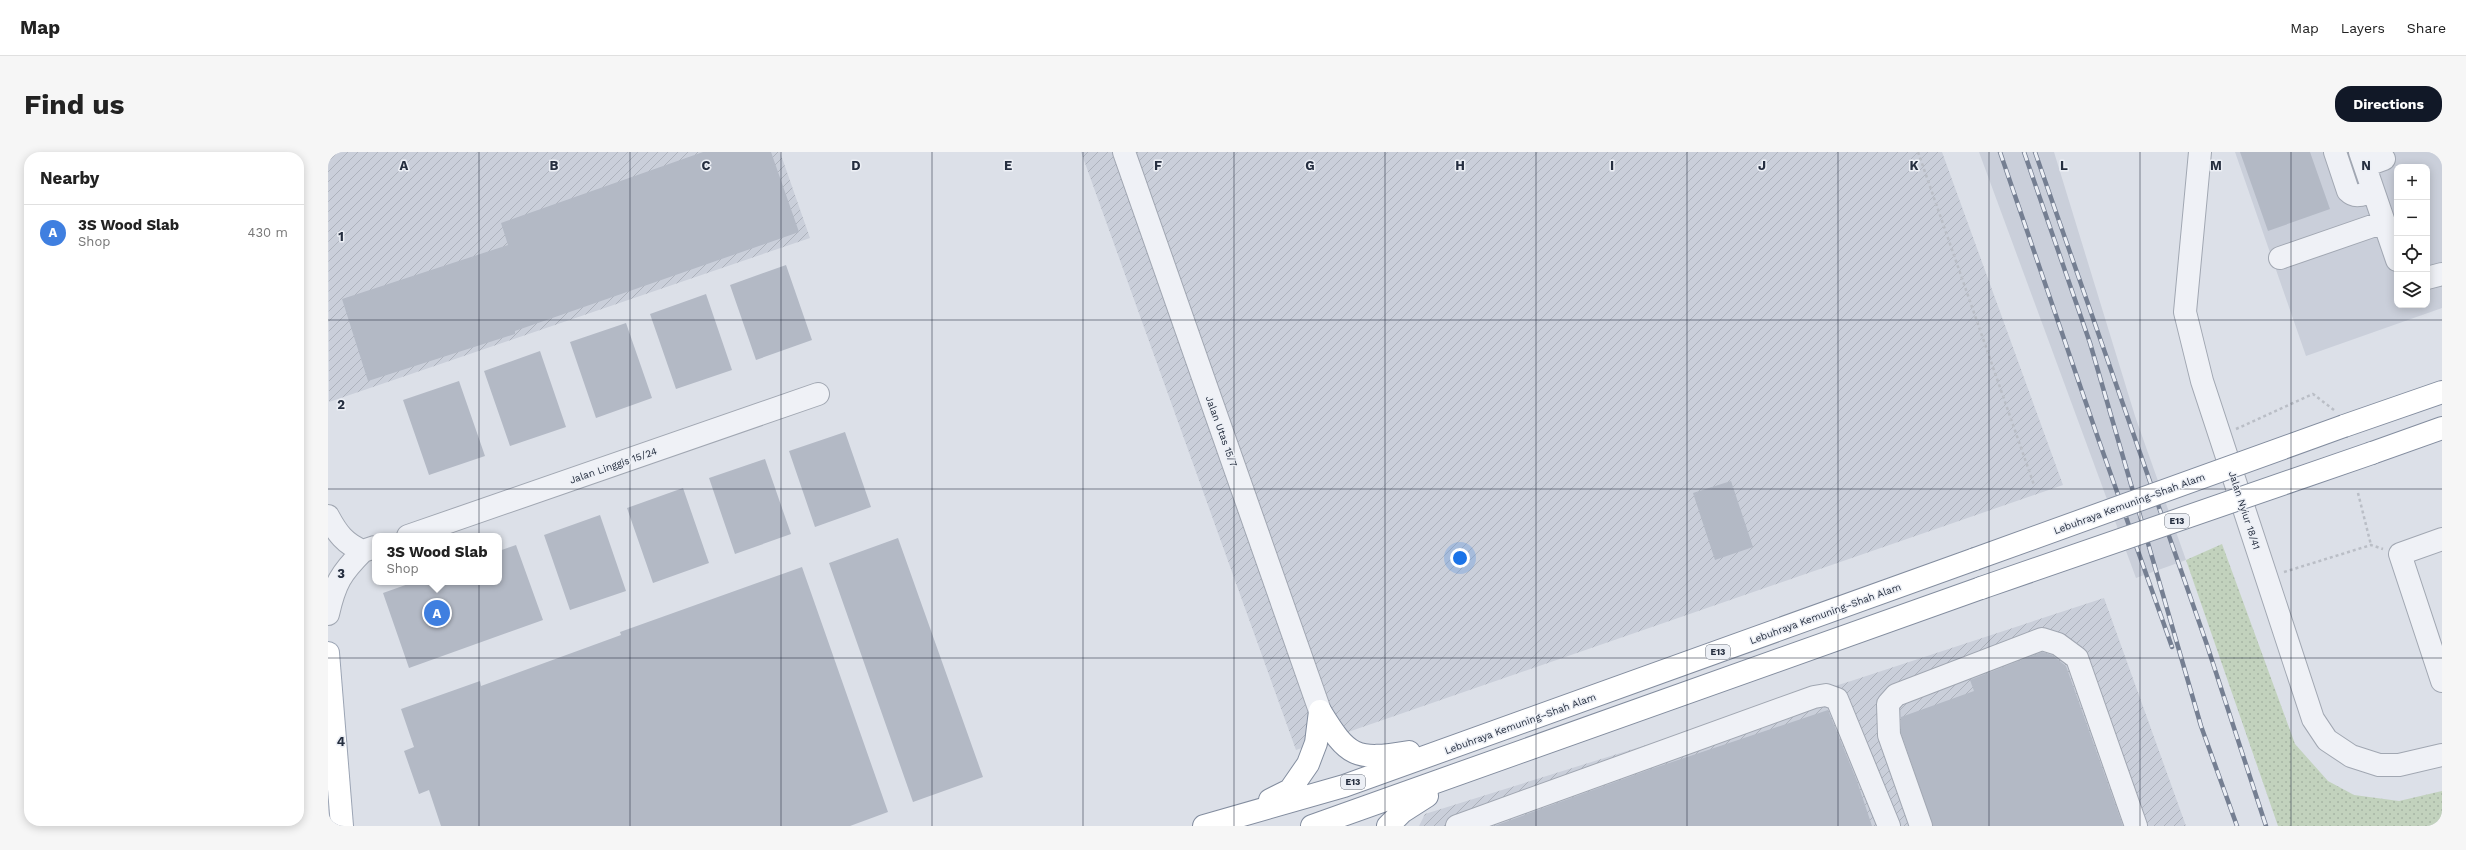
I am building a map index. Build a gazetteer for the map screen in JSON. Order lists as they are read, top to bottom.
{
  "streets": {
    "main road": ["Lebuhraya Kemuning–Shah Alam", "E13"],
    "street": ["Jalan Utas 15/7", "Jalan Linggis 15/24", "Jalan Nyiur 18/41"]
  },
  "page": {
    "header": "Map",
    "nav": ["Map", "Layers", "Share"],
    "buttons": "Directions",
    "title": "Find us",
    "heading": "Nearby",
    "map_buttons": ["+", "−"],
    "list": [
      {
        "mark": "A",
        "name": "3S Wood Slab",
        "note": "Shop",
        "value": "430 m"
      }
    ],
    "popup": ["3S Wood Slab", "Shop"],
    "pins": "A"
  },
  "grid": {
    "columns": [
      "A",
      "B",
      "C",
      "D",
      "E",
      "F",
      "G",
      "H",
      "I",
      "J",
      "K",
      "L",
      "M",
      "N"
    ],
    "rows": [
      "1",
      "2",
      "3",
      "4"
    ]
  }
}
